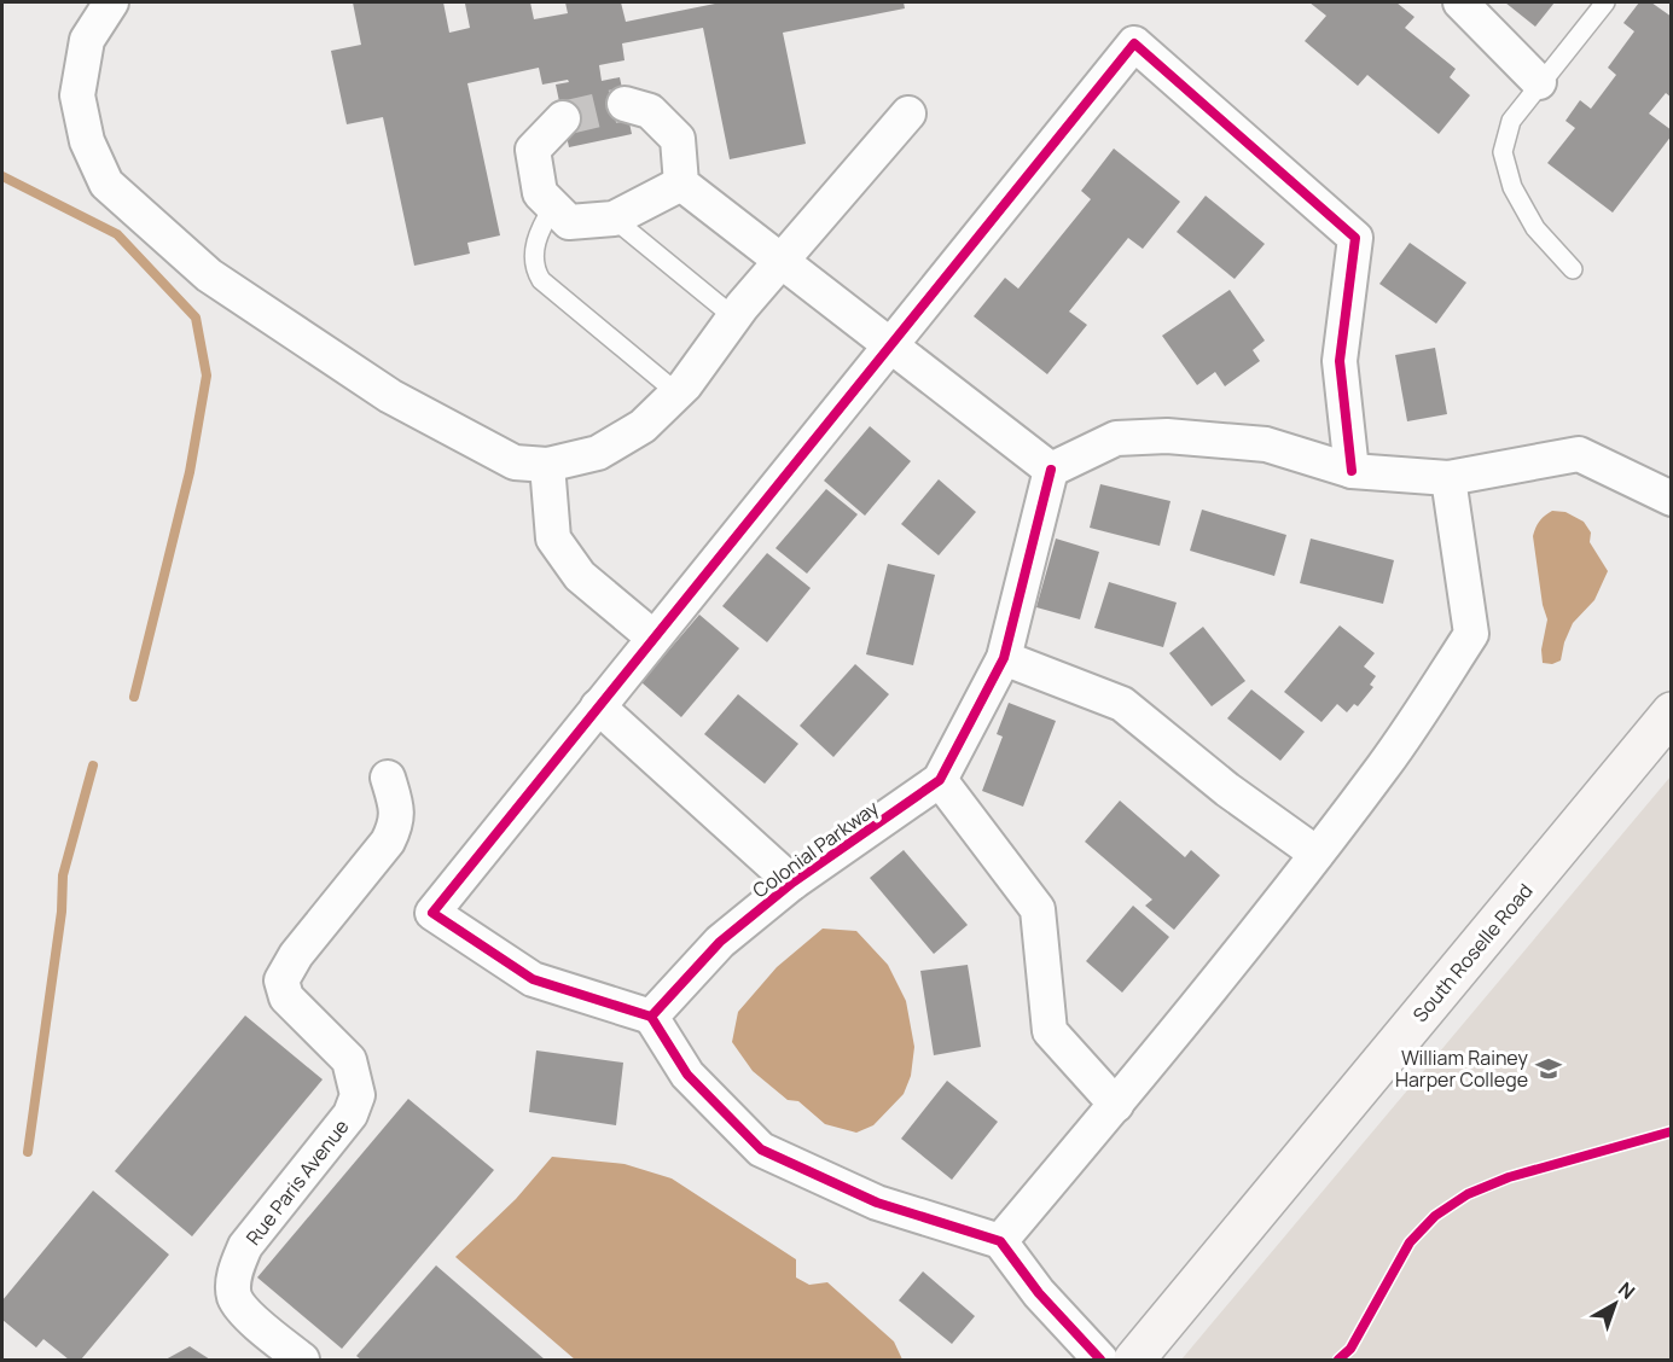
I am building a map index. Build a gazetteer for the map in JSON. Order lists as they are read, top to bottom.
{
  "streets": {
    "main road": ["South Roselle Road"],
    "street": ["Colonial Parkway", "Rue Paris Avenue"]
  },
  "places": {
    "school or university": ["William Rainey Harper College"]
  },
  "north": "top right"
}
